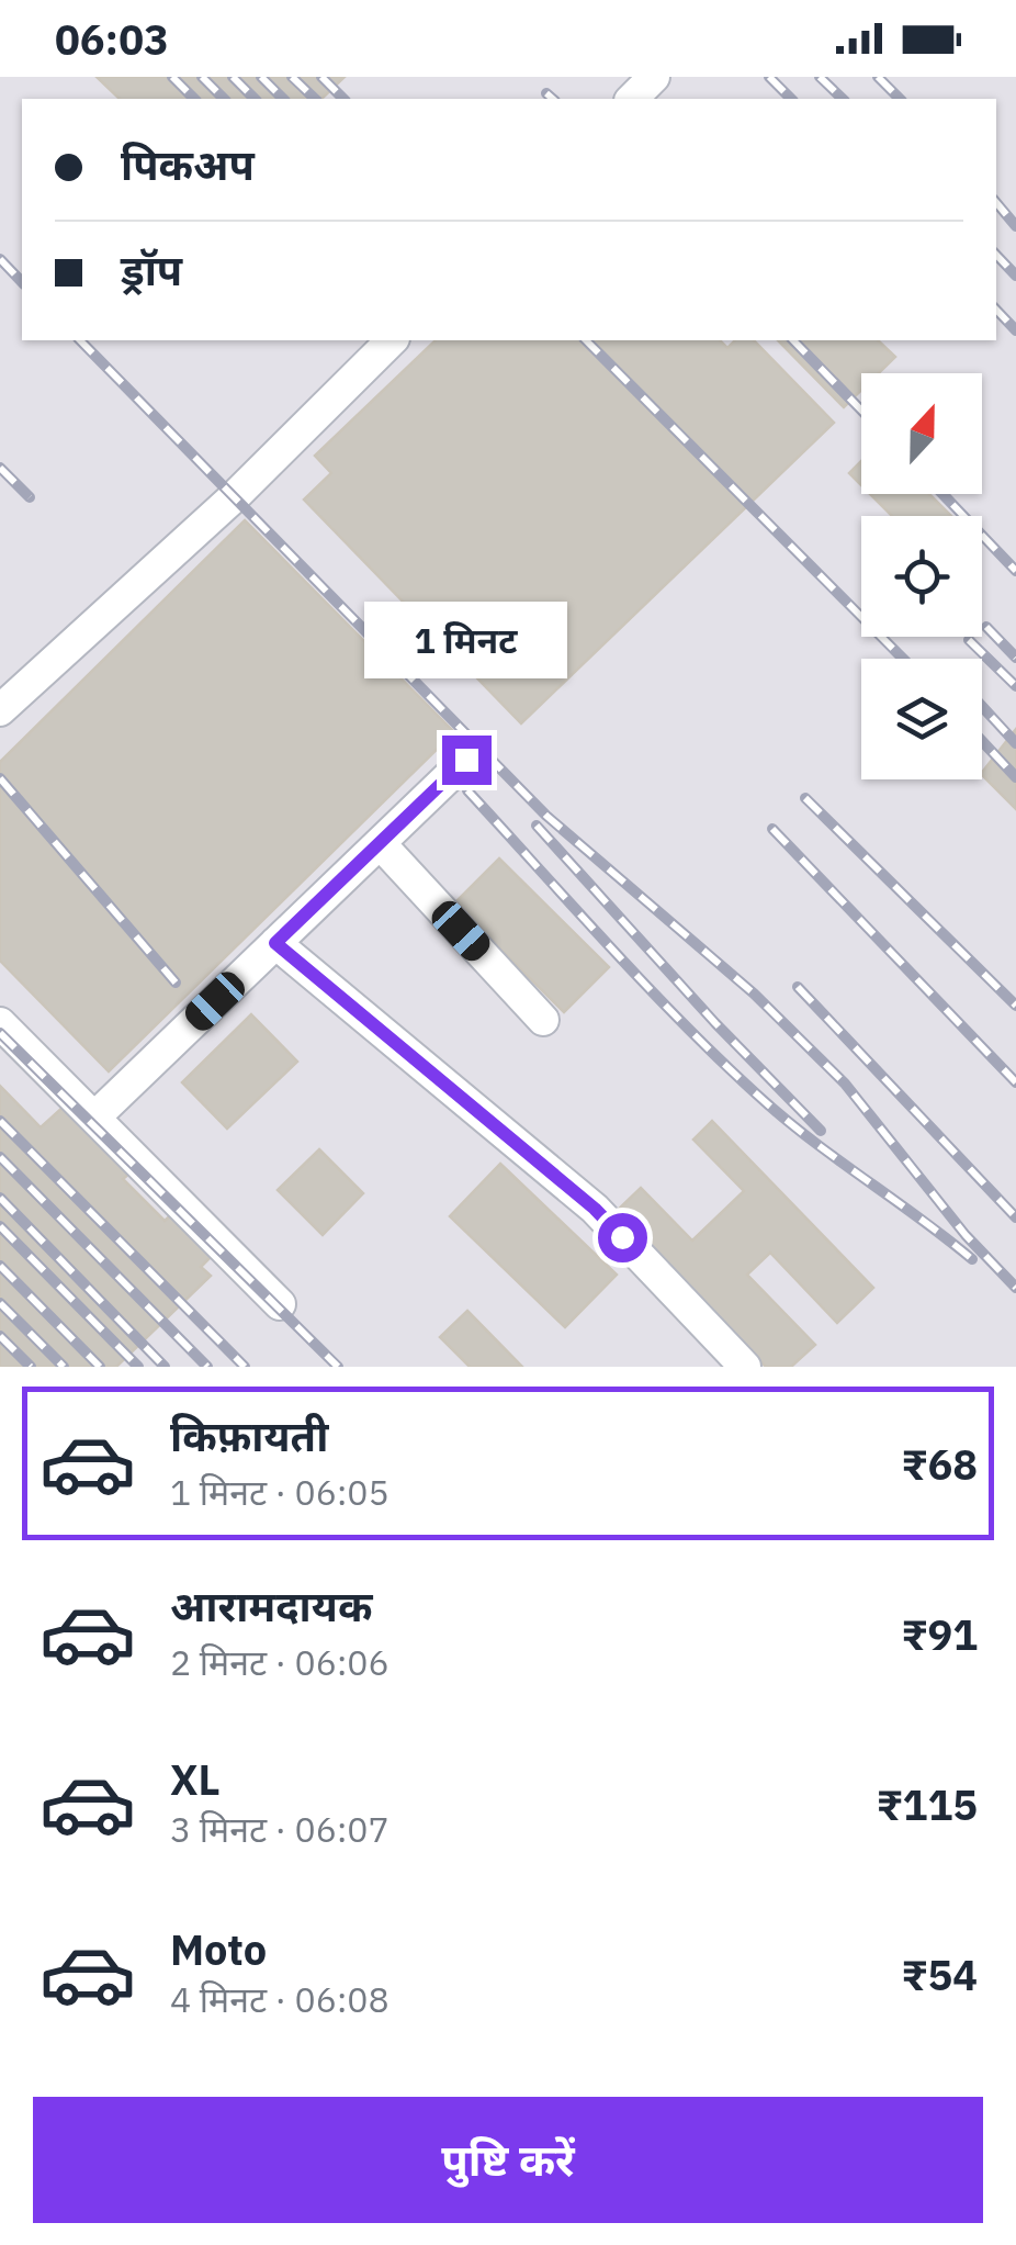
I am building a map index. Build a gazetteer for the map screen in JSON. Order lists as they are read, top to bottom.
{
  "north": "top",
  "page": {
    "status": "06:03",
    "banner": ["पिकअप", "ड्रॉप"],
    "bubble": "1 मिनट",
    "list": [
      {
        "name": "किफ़ायती",
        "note": "1 मिनट · 06:05",
        "value": "₹68"
      },
      {
        "name": "आरामदायक",
        "note": "2 मिनट · 06:06",
        "value": "₹91"
      },
      {
        "name": "XL",
        "note": "3 मिनट · 06:07",
        "value": "₹115"
      },
      {
        "name": "Moto",
        "note": "4 मिनट · 06:08",
        "value": "₹54"
      }
    ],
    "buttons": "पुष्टि करें"
  }
}
